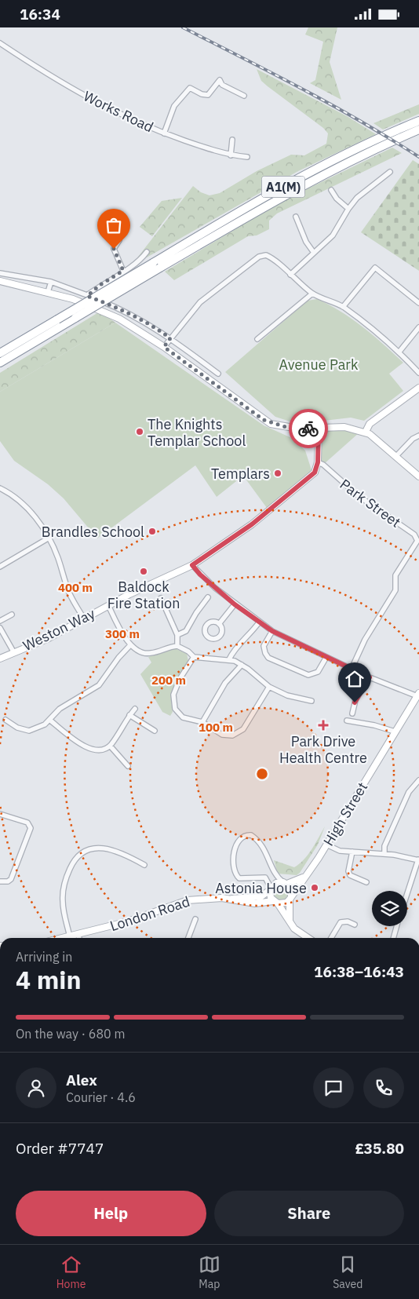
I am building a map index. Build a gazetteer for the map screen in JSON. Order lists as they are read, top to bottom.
{
  "streets": {
    "highway": ["A1(M)"],
    "main road": ["Weston Way", "High Street", "London Road"],
    "street": ["Works Road", "Park Street"]
  },
  "crossings": [
    ["Park Street", "Weston Way"],
    ["High Street", "London Road"]
  ],
  "parks": ["Avenue Park"],
  "places": {
    "other": [
      "The Knights Templar School",
      "Templars",
      "Brandles School",
      "Baldock Fire Station",
      "Astonia House"
    ],
    "health": ["Park Drive Health Centre"]
  },
  "page": {
    "status": "16:34",
    "heading": ["4 min", "Arriving in", "16:38–16:43"],
    "panel": [
      "Alex",
      "Courier · 4.6",
      "Order #7747",
      "£35.80"
    ],
    "bar": "On the way · 680 m",
    "buttons": ["Help", "Share"],
    "tabs": ["Home", "Map", "Saved"]
  },
  "rings": [
    "400 m",
    "300 m",
    "200 m",
    "100 m"
  ]
}
